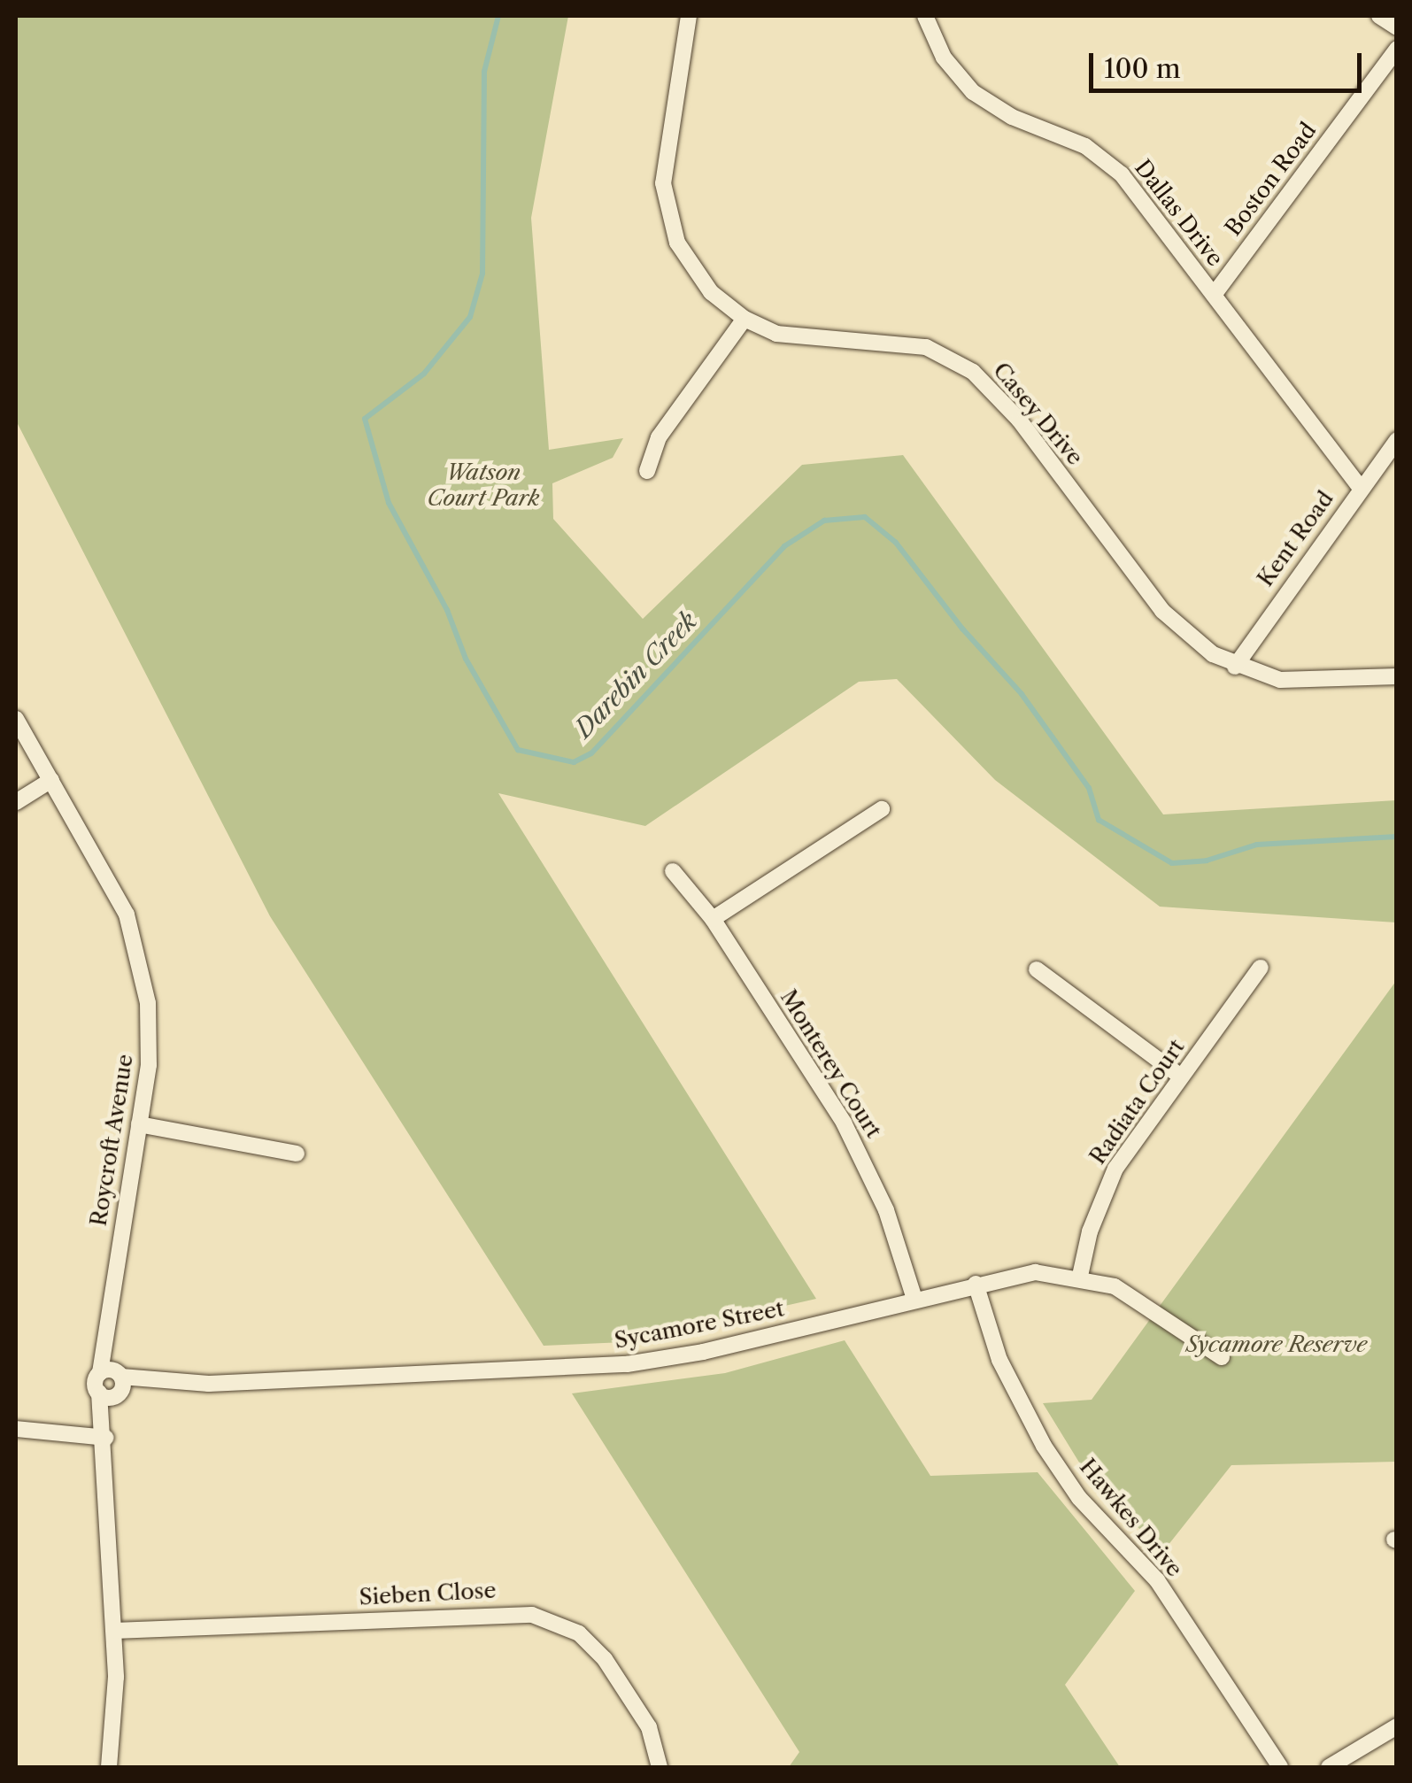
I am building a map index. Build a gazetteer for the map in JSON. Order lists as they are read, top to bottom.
{
  "streets": {
    "street": [
      "Boston Road",
      "Dallas Drive",
      "Casey Drive",
      "Kent Road",
      "Monterey Court",
      "Radiata Court",
      "Roycroft Avenue",
      "Sycamore Street",
      "Hawkes Drive",
      "Sieben Close"
    ]
  },
  "crossings": [
    ["Boston Road", "Dallas Drive"],
    ["Dallas Drive", "Kent Road"],
    ["Casey Drive", "Kent Road"],
    ["Monterey Court", "Sycamore Street"],
    ["Radiata Court", "Sycamore Street"],
    ["Roycroft Avenue", "Sycamore Street"],
    ["Sycamore Street", "Hawkes Drive"]
  ],
  "water": ["Darebin Creek"],
  "parks": ["Watson Court Park", "Sycamore Reserve"],
  "scale_bar": "100 m"
}
